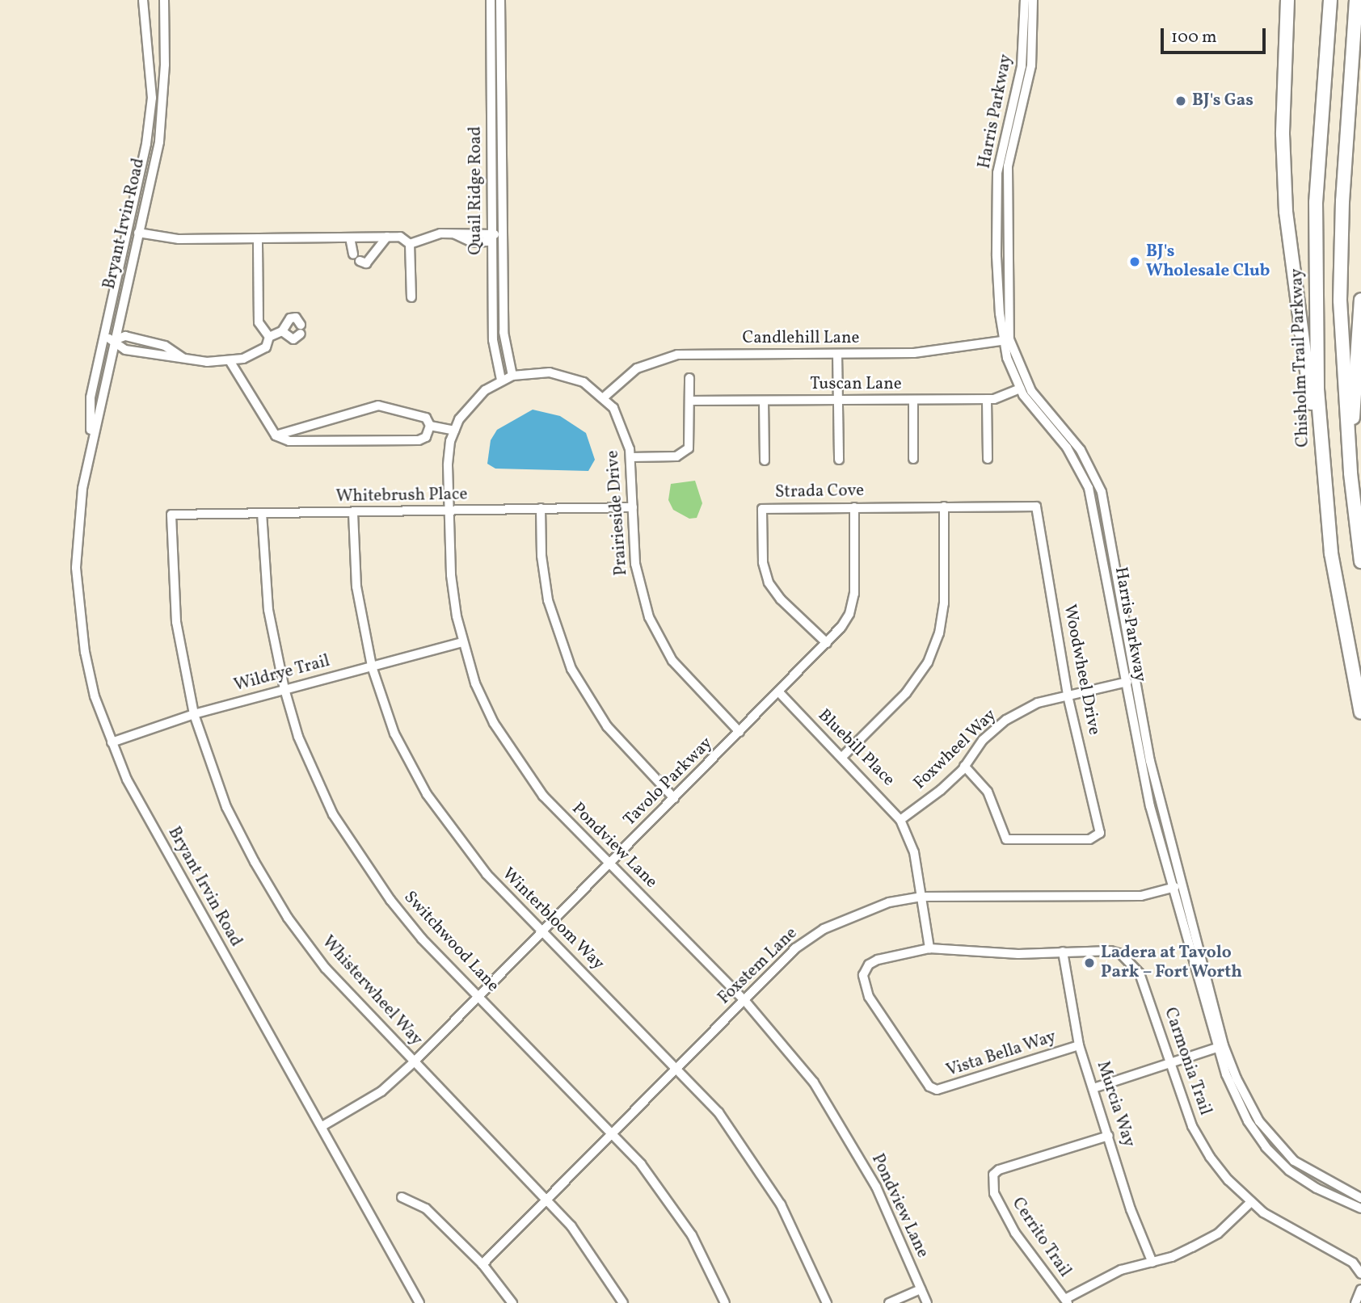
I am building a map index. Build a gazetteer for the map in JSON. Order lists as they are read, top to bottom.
{
  "streets": {
    "highway": ["Chisholm Trail Parkway"],
    "street": [
      "Harris Parkway",
      "Quail Ridge Road",
      "Bryant Irvin Road",
      "Candlehill Lane",
      "Tuscan Lane",
      "Strada Cove",
      "Whitebrush Place",
      "Prairieside Drive",
      "Woodwheel Drive",
      "Wildrye Trail",
      "Bluebill Place",
      "Foxwheel Way",
      "Tavolo Parkway",
      "Pondview Lane",
      "Winterbloom Way",
      "Switchwood Lane",
      "Foxstem Lane",
      "Whisterwheel Way",
      "Vista Bella Way",
      "Carmonia Trail",
      "Murcia Way",
      "Cerrito Trail"
    ]
  },
  "crossings": [
    ["Harris Parkway", "Candlehill Lane"],
    ["Harris Parkway", "Tuscan Lane"],
    ["Harris Parkway", "Foxwheel Way"],
    ["Harris Parkway", "Foxstem Lane"],
    ["Quail Ridge Road", "Prairieside Drive"],
    ["Quail Ridge Road", "Pondview Lane"],
    ["Bryant Irvin Road", "Wildrye Trail"],
    ["Bryant Irvin Road", "Tavolo Parkway"],
    ["Candlehill Lane", "Prairieside Drive"],
    ["Strada Cove", "Woodwheel Drive"],
    ["Strada Cove", "Tavolo Parkway"],
    ["Whitebrush Place", "Prairieside Drive"],
    ["Whitebrush Place", "Pondview Lane"],
    ["Whitebrush Place", "Winterbloom Way"],
    ["Whitebrush Place", "Switchwood Lane"],
    ["Whitebrush Place", "Whisterwheel Way"],
    ["Prairieside Drive", "Tavolo Parkway"],
    ["Prairieside Drive", "Pondview Lane"],
    ["Woodwheel Drive", "Foxwheel Way"],
    ["Wildrye Trail", "Pondview Lane"],
    ["Wildrye Trail", "Winterbloom Way"],
    ["Wildrye Trail", "Switchwood Lane"],
    ["Wildrye Trail", "Whisterwheel Way"],
    ["Bluebill Place", "Foxwheel Way"],
    ["Bluebill Place", "Tavolo Parkway"],
    ["Bluebill Place", "Foxstem Lane"],
    ["Bluebill Place", "Carmonia Trail"],
    ["Tavolo Parkway", "Pondview Lane"],
    ["Tavolo Parkway", "Winterbloom Way"],
    ["Tavolo Parkway", "Switchwood Lane"],
    ["Tavolo Parkway", "Whisterwheel Way"],
    ["Pondview Lane", "Foxstem Lane"],
    ["Winterbloom Way", "Foxstem Lane"],
    ["Switchwood Lane", "Foxstem Lane"],
    ["Foxstem Lane", "Whisterwheel Way"],
    ["Vista Bella Way", "Carmonia Trail"],
    ["Vista Bella Way", "Murcia Way"],
    ["Carmonia Trail", "Murcia Way"],
    ["Murcia Way", "Cerrito Trail"]
  ],
  "places": ["BJ's Gas", "BJ's Wholesale Club", "Ladera at Tavolo Park – Fort Worth"],
  "scale_bar": "100 m"
}
